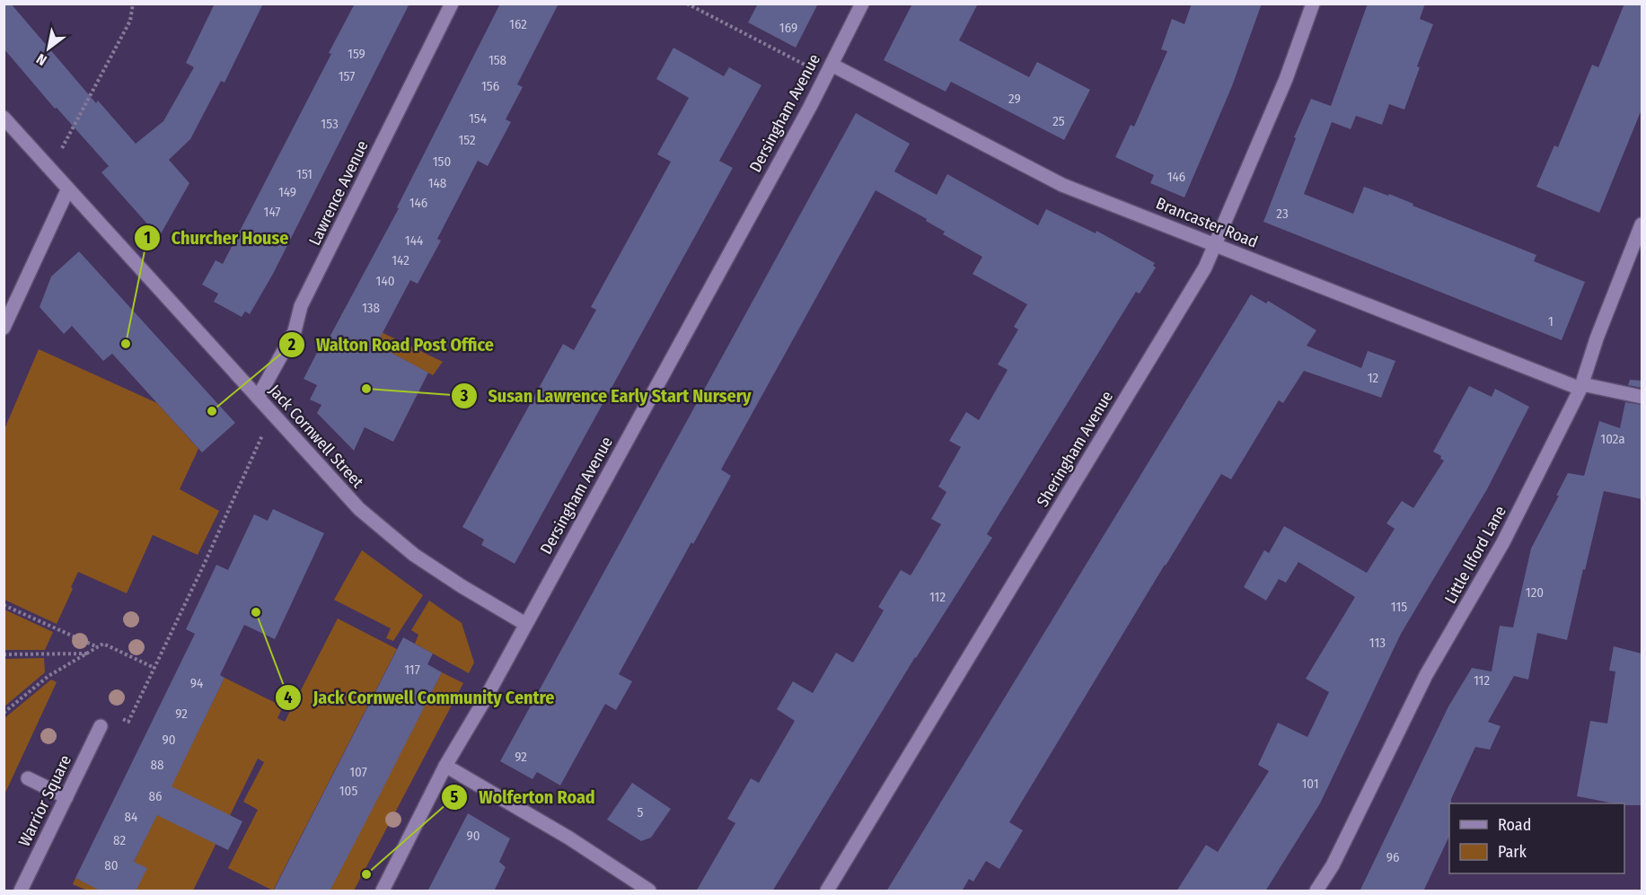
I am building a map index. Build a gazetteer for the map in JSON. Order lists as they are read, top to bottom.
{
  "streets": {
    "street": [
      "Dersingham Avenue",
      "Lawrence Avenue",
      "Brancaster Road",
      "Jack Cornwell Street",
      "Sheringham Avenue",
      "Little Ilford Lane",
      "Warrior Square"
    ]
  },
  "crossings": [
    ["Dersingham Avenue", "Brancaster Road"],
    ["Dersingham Avenue", "Jack Cornwell Street"],
    ["Lawrence Avenue", "Jack Cornwell Street"],
    ["Brancaster Road", "Sheringham Avenue"],
    ["Brancaster Road", "Little Ilford Lane"]
  ],
  "places": [
    "Churcher House",
    "Susan Lawrence Early Start Nursery",
    "Walton Road Post Office",
    "Jack Cornwell Community Centre",
    "Wolferton Road"
  ],
  "house_numbers": [
    "162",
    "169",
    "159",
    "158",
    "157",
    "156",
    "29",
    "154",
    "25",
    "153",
    "152",
    "150",
    "151",
    "146",
    "148",
    "149",
    "146",
    "147",
    "23",
    "144",
    "142",
    "140",
    "138",
    "1",
    "12",
    "102a",
    "120",
    "112",
    "115",
    "113",
    "117",
    "112",
    "94",
    "92",
    "90",
    "92",
    "88",
    "107",
    "101",
    "105",
    "86",
    "5",
    "84",
    "90",
    "82",
    "96",
    "80"
  ],
  "legend": ["Road", "Park"],
  "north": "bottom left"
}
